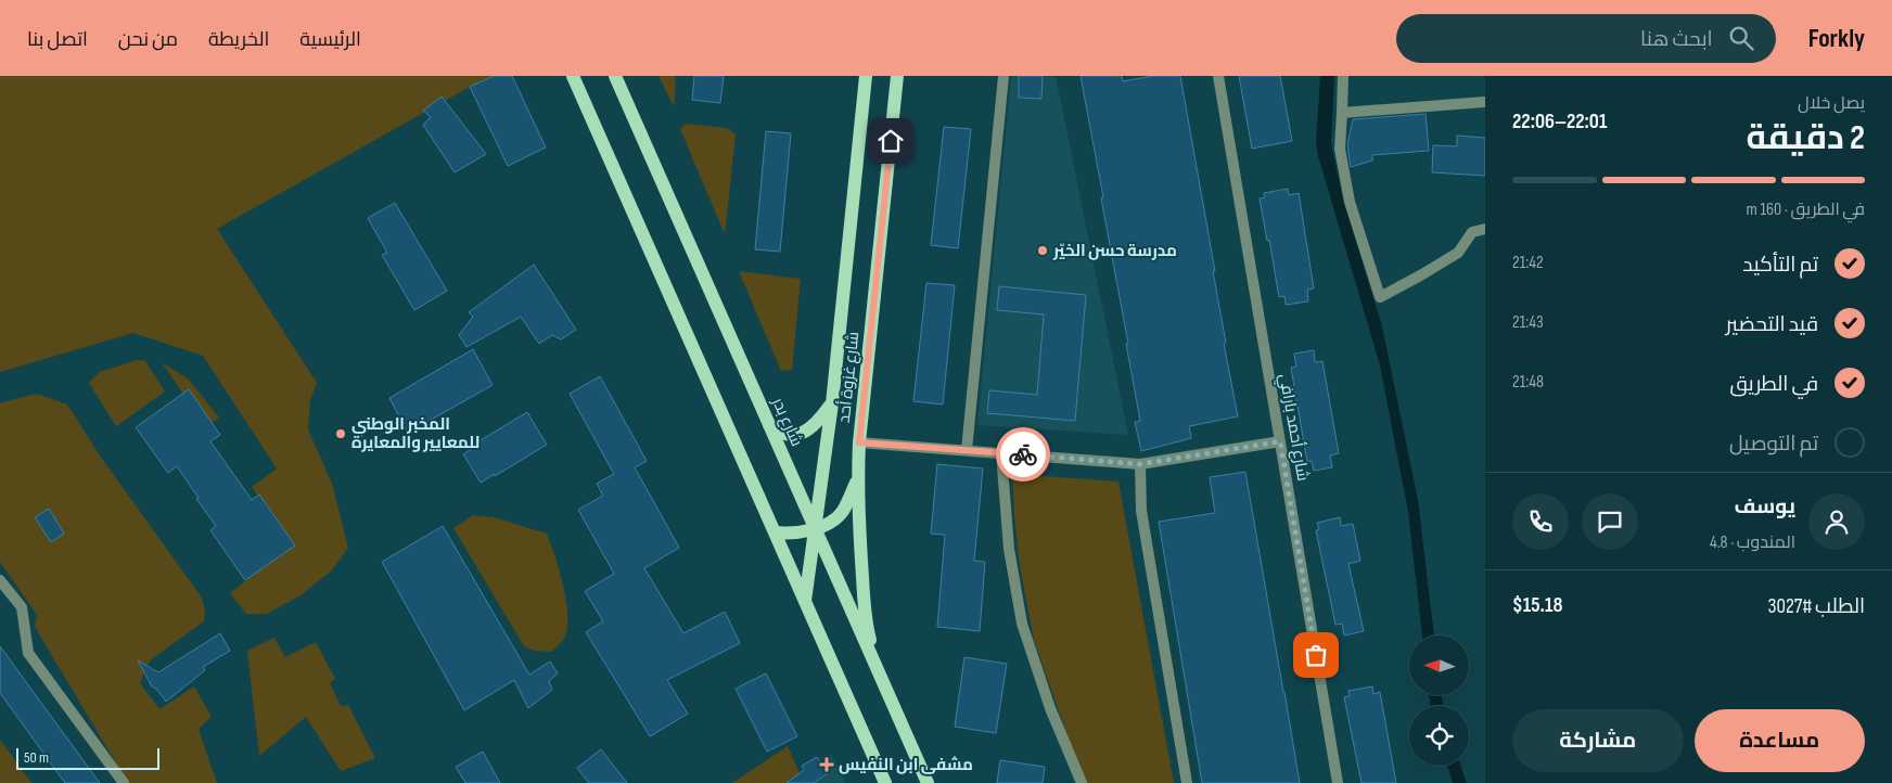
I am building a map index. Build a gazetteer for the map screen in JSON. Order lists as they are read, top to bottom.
{
  "streets": {
    "main road": ["شارع غزوة أحد", "شارع بدر"],
    "street": ["شارع أحمد بارافي"]
  },
  "crossings": [
    ["شارع غزوة أحد", "شارع بدر"]
  ],
  "places": {
    "other": ["مدرسة حسن الخيّر", "المخبر الوطني للمعايير والمعايرة"],
    "health": ["مشفى ابن النفيس"]
  },
  "scale_bar": "50 m",
  "north": "left",
  "page": {
    "header": "Forkly",
    "search": "ابحث هنا",
    "nav": [
      "الرئيسية",
      "الخريطة",
      "من نحن",
      "اتصل بنا"
    ],
    "heading": ["2 دقيقة", "يصل خلال", "22:01–22:06"],
    "panel": [
      "يوسف",
      "المندوب · 4.8",
      "الطلب #3027",
      "$15.18"
    ],
    "bar": "في الطريق · 160 m",
    "list": [
      ["تم التأكيد", "21:42"],
      ["قيد التحضير", "21:43"],
      ["في الطريق", "21:48"],
      "تم التوصيل"
    ],
    "buttons": ["مساعدة", "مشاركة"],
    "scale": "50 m"
  }
}
